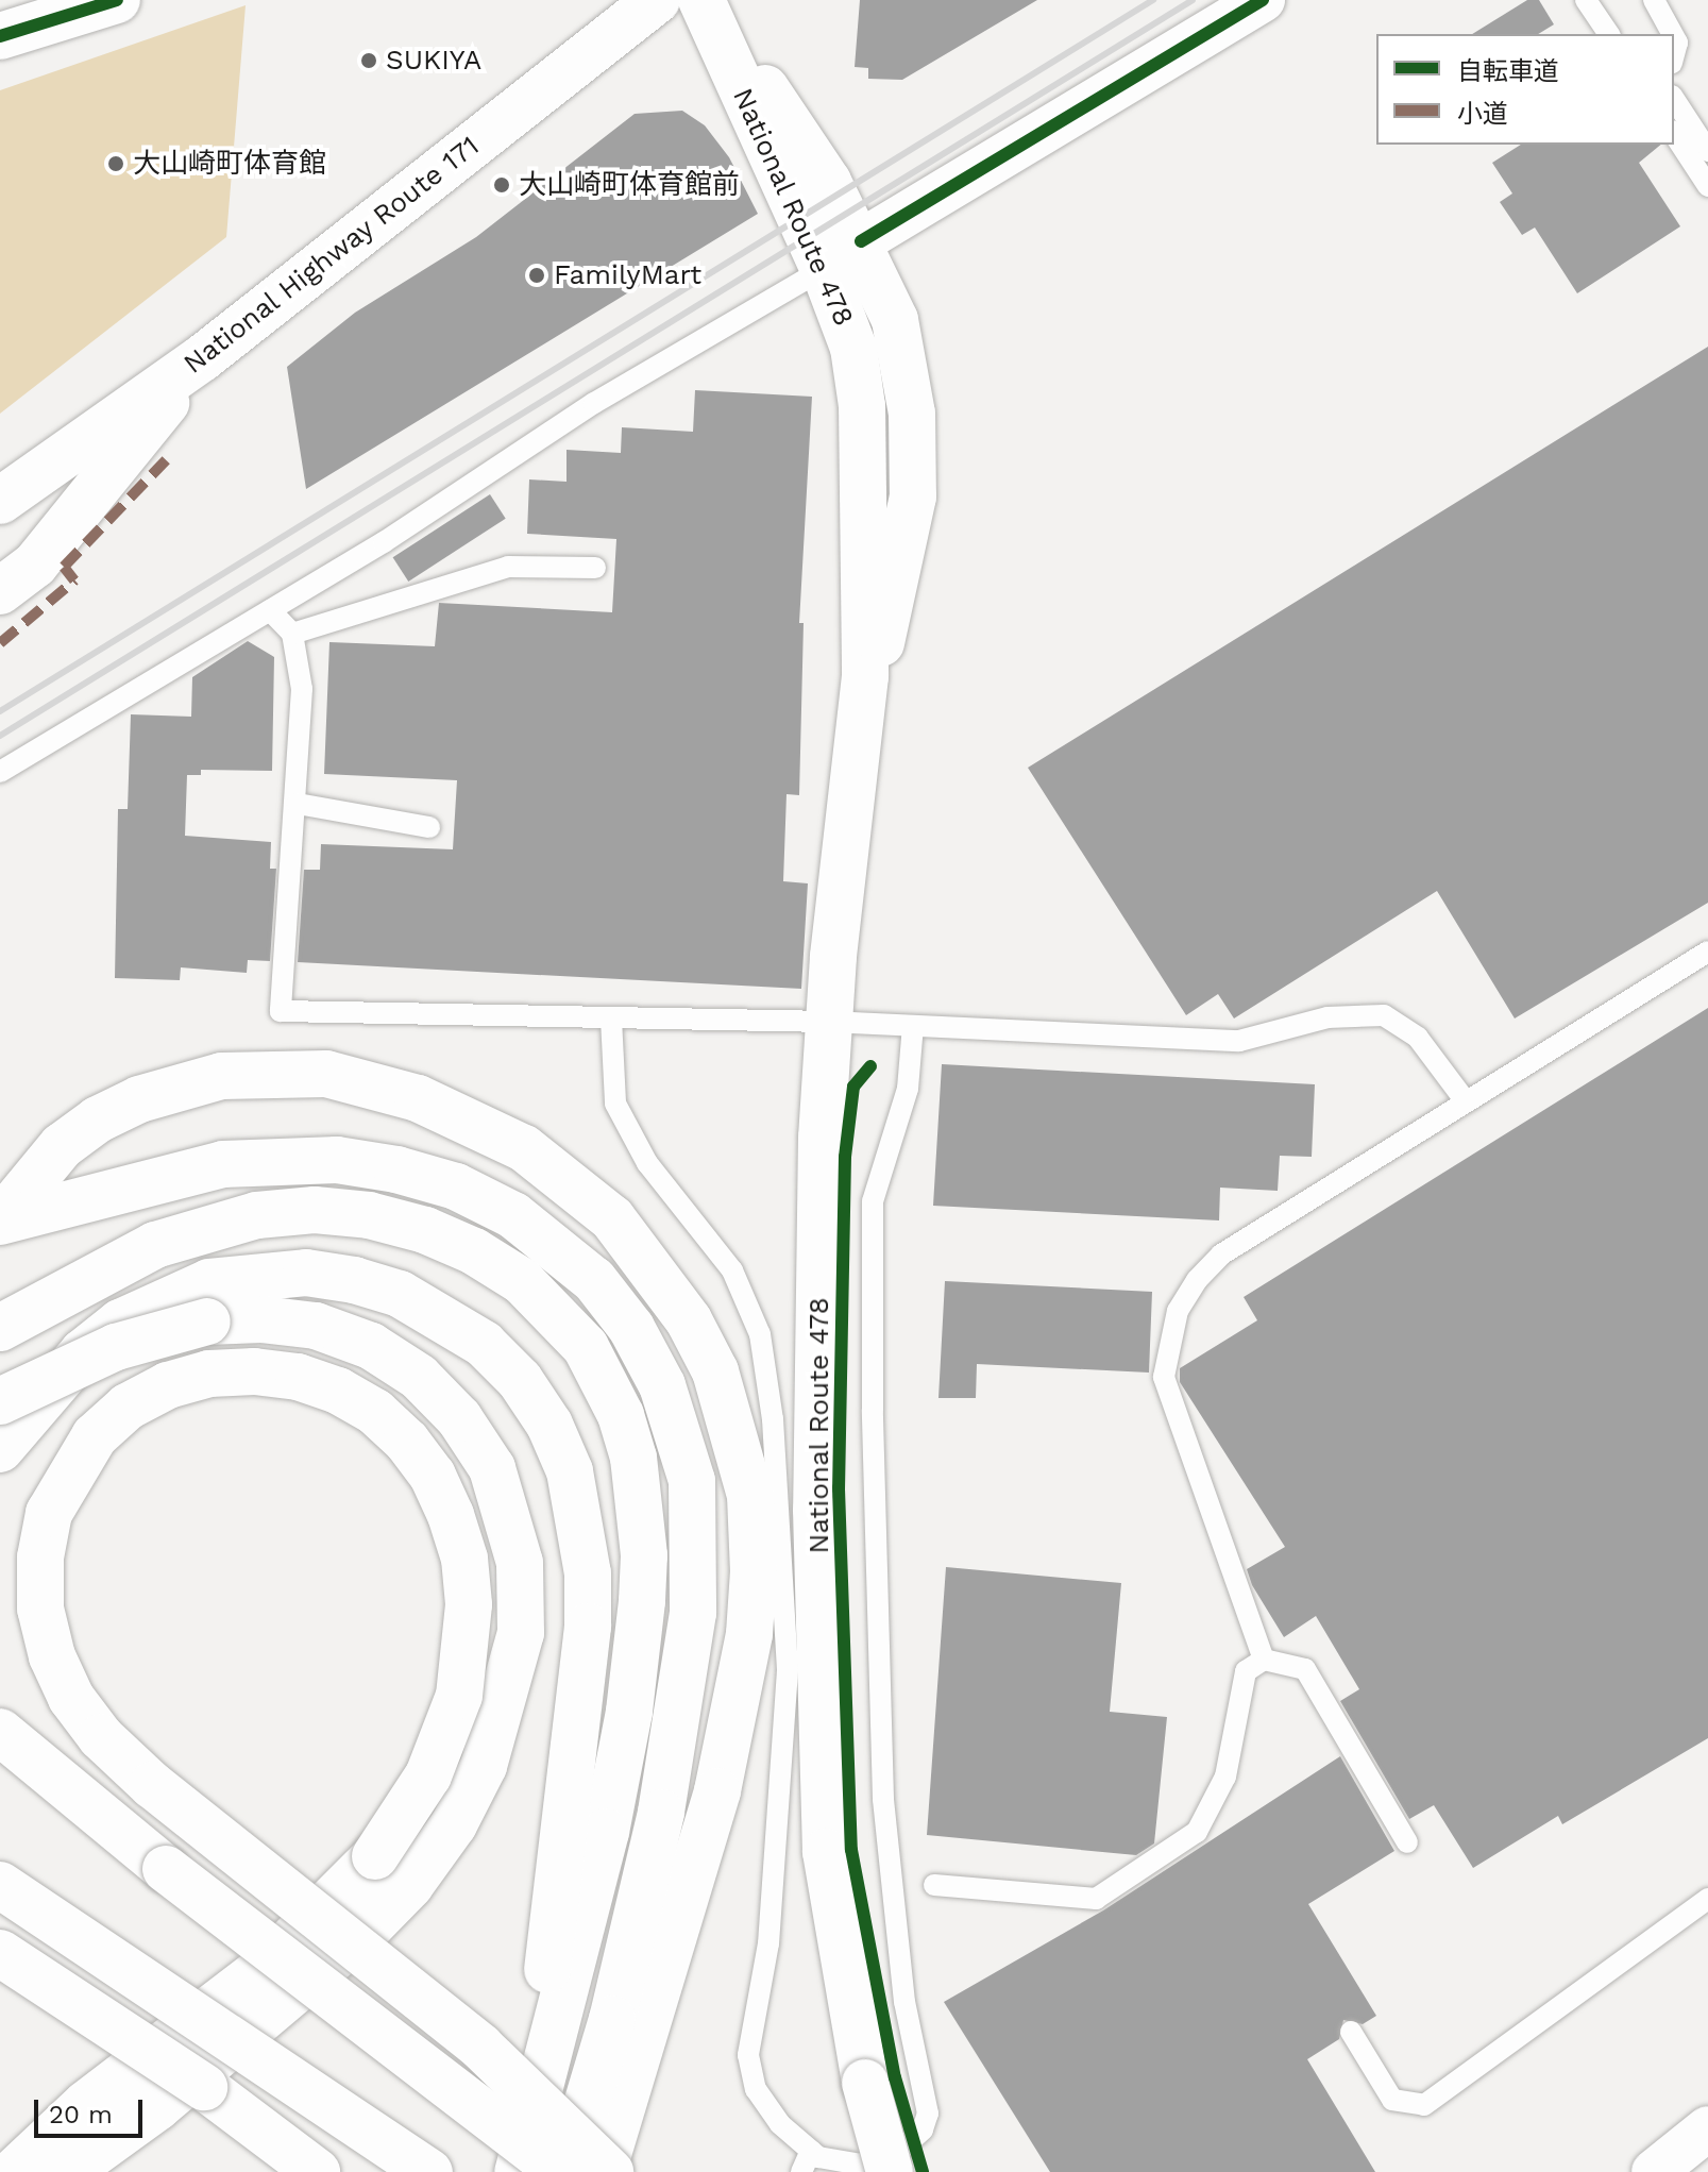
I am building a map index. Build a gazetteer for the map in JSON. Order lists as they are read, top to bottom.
{
  "streets": {
    "main road": ["National Route 478", "National Highway Route 171"]
  },
  "places": [
    "SUKIYA",
    "大山崎町体育館",
    "大山崎町体育館前",
    "FamilyMart"
  ],
  "legend": ["自転車道", "小道"],
  "scale_bar": "20 m"
}
